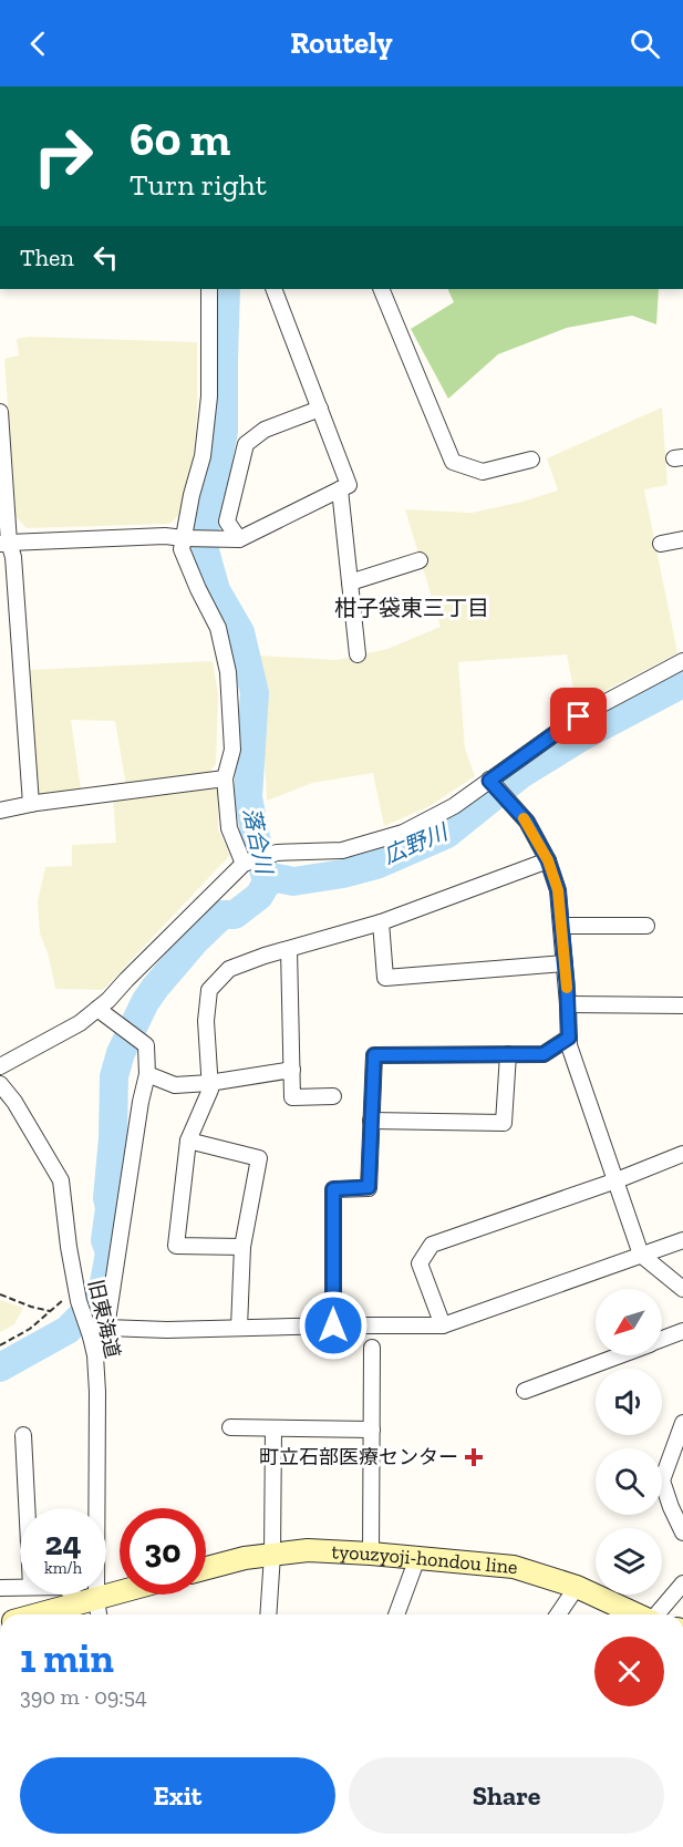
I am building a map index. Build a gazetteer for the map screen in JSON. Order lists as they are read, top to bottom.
{
  "streets": {
    "main road": ["tyouzyoji-hondou line"],
    "street": ["旧東海道"]
  },
  "districts": ["柑子袋東三丁目"],
  "water": ["落合川", "広野川"],
  "places": {
    "health": ["町立石部医療センター"]
  },
  "north": "bottom left",
  "page": {
    "header": "Routely",
    "turn": ["60 m", "Turn right"],
    "then": "Then",
    "speed": "24 km/h",
    "limit": "30",
    "heading": ["1 min", "390 m · 09:54"],
    "buttons": ["Exit", "Share"]
  }
}
